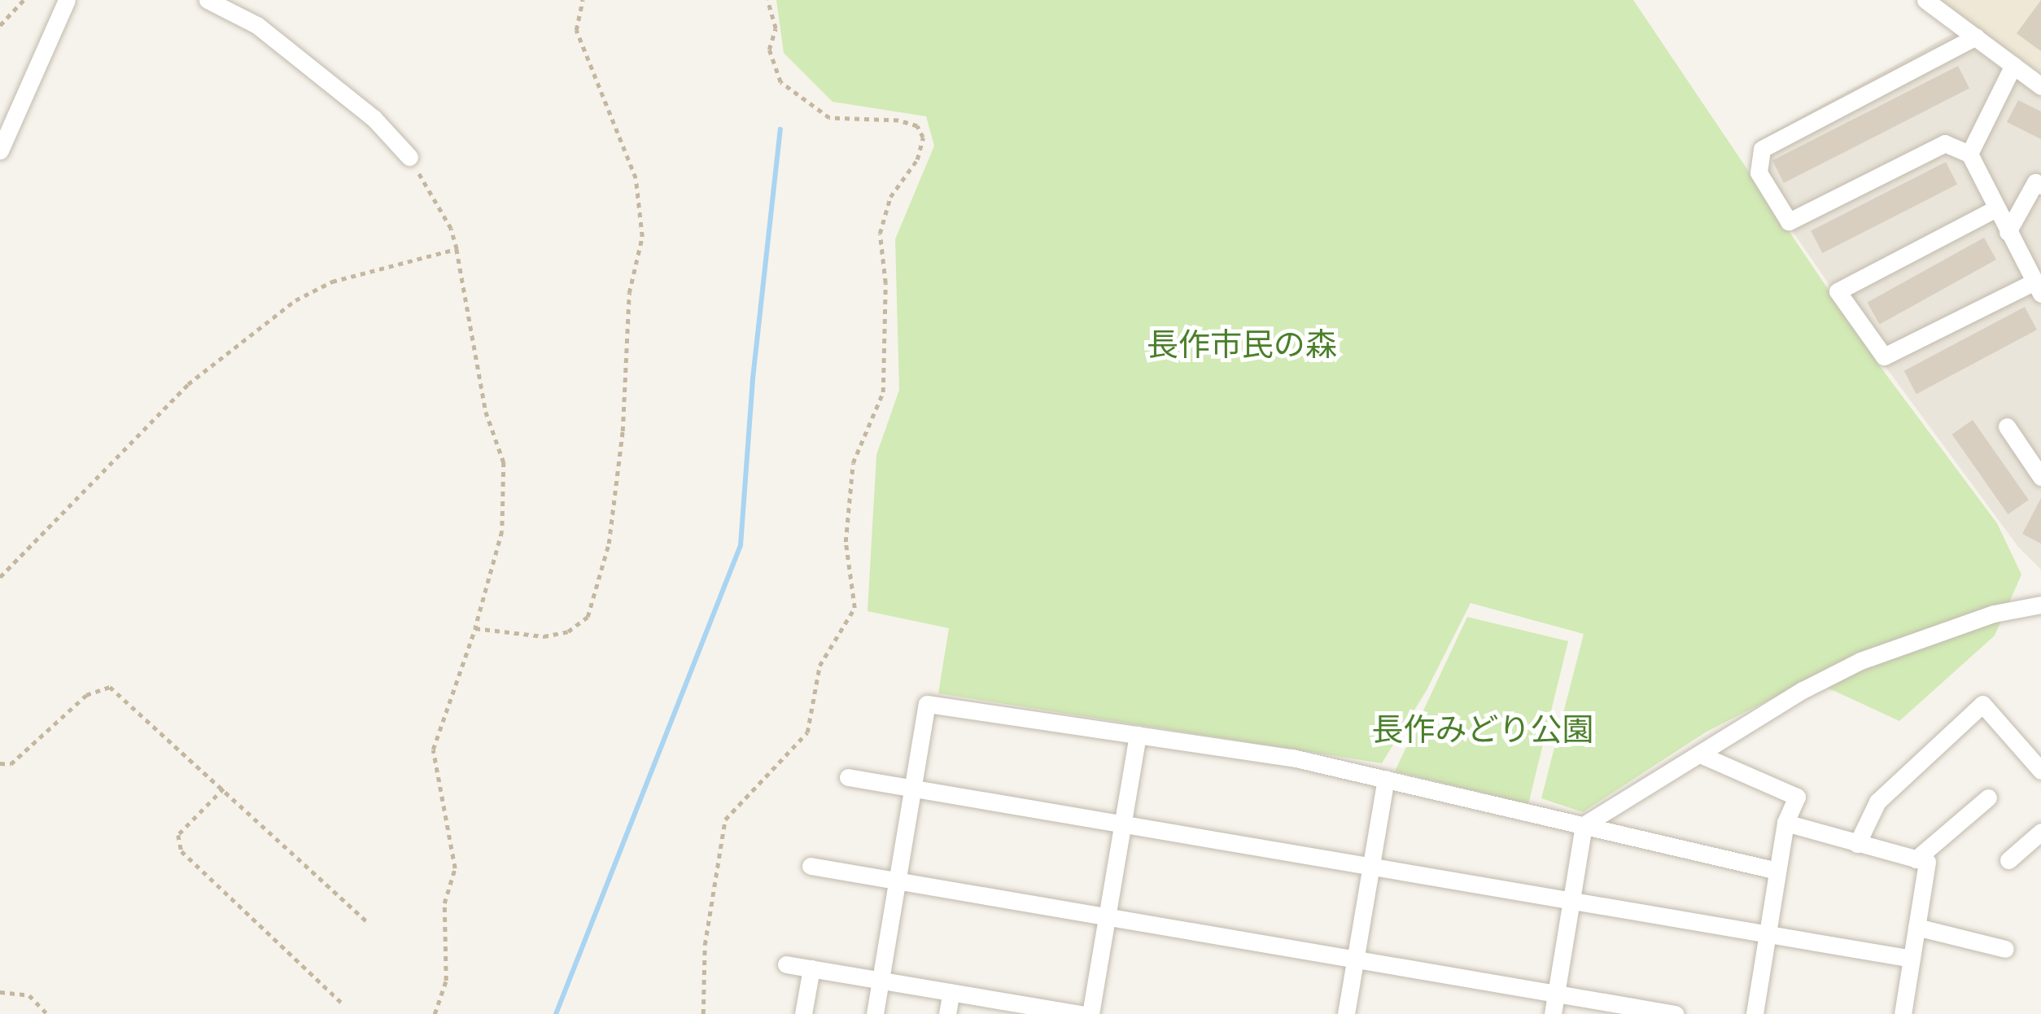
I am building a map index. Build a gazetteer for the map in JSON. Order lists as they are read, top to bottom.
{
  "parks": ["長作市民の森", "長作みどり公園"]
}
